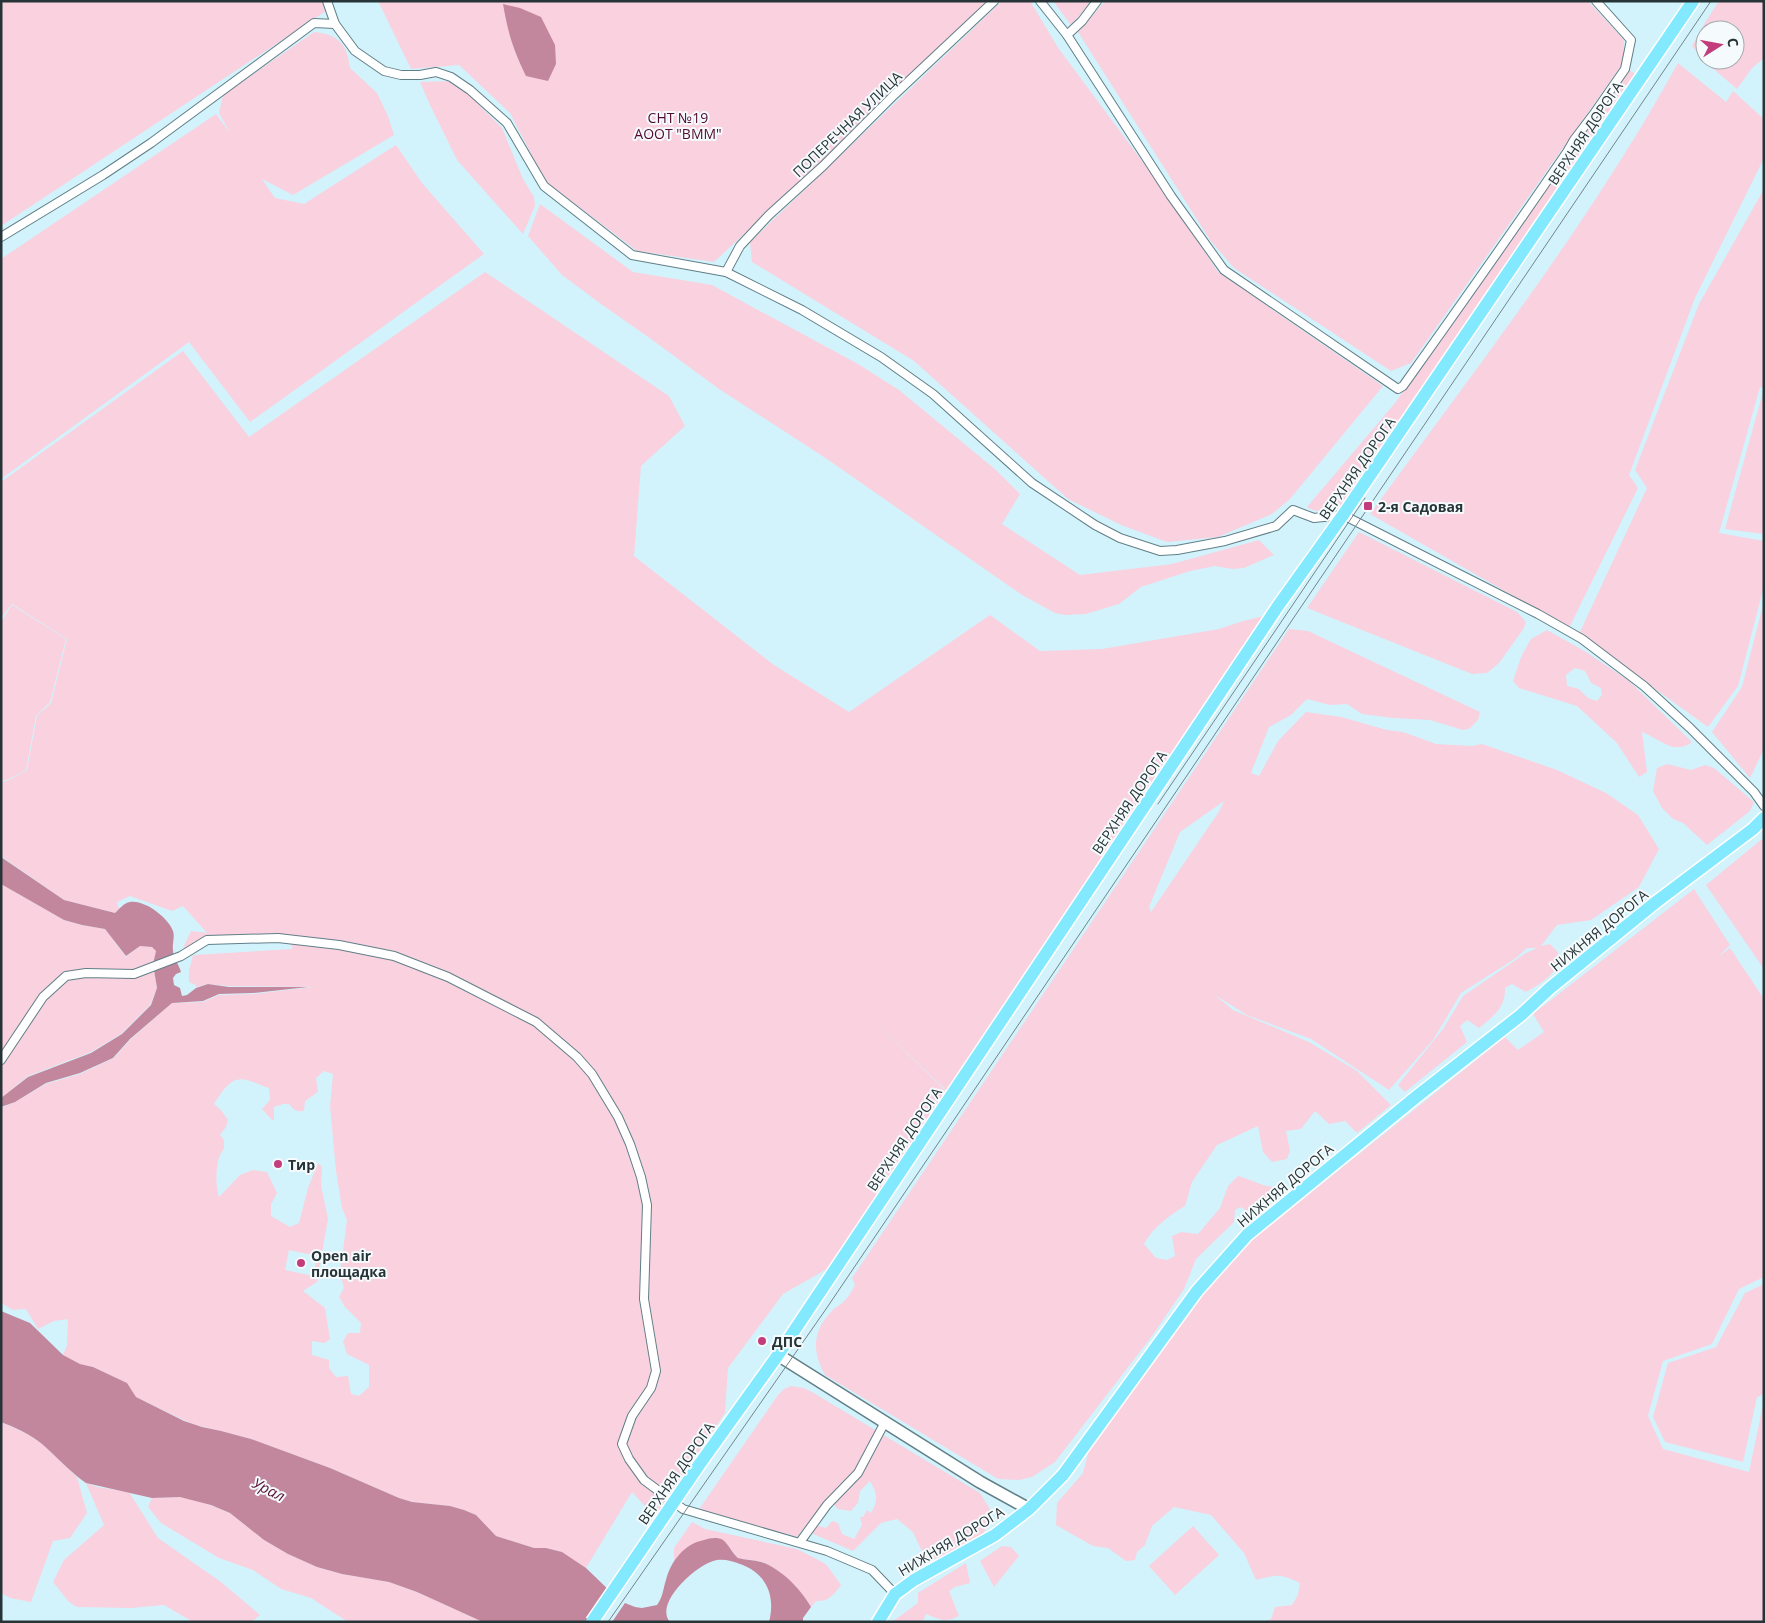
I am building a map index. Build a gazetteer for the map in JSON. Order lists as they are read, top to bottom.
{
  "streets": {
    "main road": ["ВЕРХНЯЯ ДОРОГА", "НИЖНЯЯ ДОРОГА"],
    "street": ["ПОПЕРЕЧНАЯ УЛИЦА"]
  },
  "water": ["Урал"],
  "parks": ["СНТ №19 АООТ \"ВММ\""],
  "places": {
    "transit": ["2-я Садовая"],
    "other": ["Тир", "Open air площадка", "ДПС"]
  },
  "north": "right"
}
